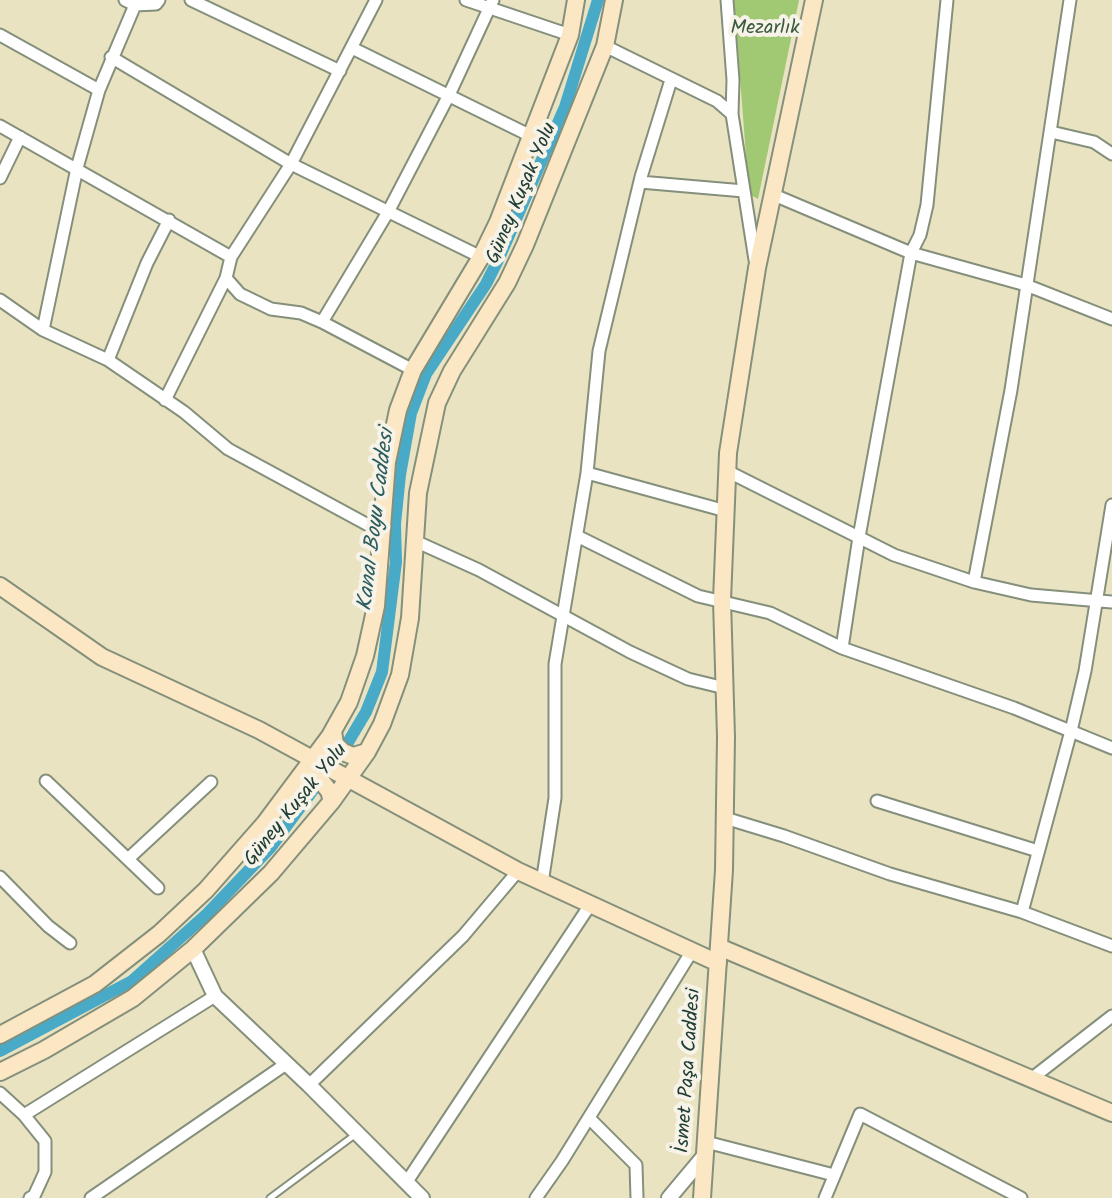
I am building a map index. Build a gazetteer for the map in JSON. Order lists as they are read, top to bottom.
{
  "streets": {
    "main road": ["Güney Kuşak Yolu", "İsmet Paşa Caddesi"]
  },
  "water": ["Kanal Boyu Caddesi"],
  "parks": ["Mezarlık"]
}
